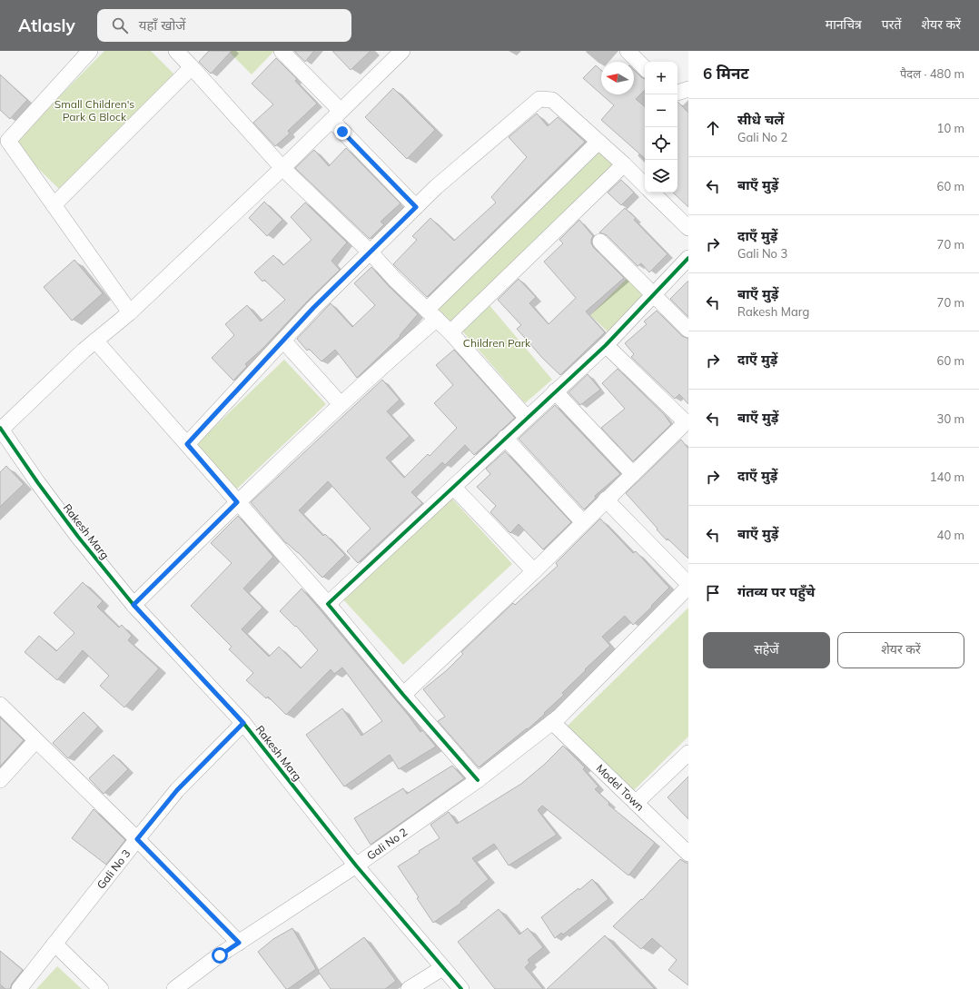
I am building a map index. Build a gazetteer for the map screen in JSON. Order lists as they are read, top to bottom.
{
  "streets": {
    "street": [
      "Rakesh Marg",
      "Model Town",
      "Gali No 2",
      "Gali No 3"
    ]
  },
  "crossings": [
    ["Rakesh Marg", "Gali No 2"],
    ["Rakesh Marg", "Gali No 3"],
    ["Model Town", "Gali No 2"]
  ],
  "parks": ["Small Children's Park G Block", "Children Park"],
  "north": "left",
  "page": {
    "header": "Atlasly",
    "search": "यहाँ खोजें",
    "nav": ["मानचित्र", "परतें", "शेयर करें"],
    "heading": ["6 मिनट", "पैदल · 480 m"],
    "map_buttons": ["+", "−"],
    "list": [
      ["सीधे चलें", "Gali No 2", "10 m"],
      ["बाएँ मुड़ें", "60 m"],
      ["दाएँ मुड़ें", "Gali No 3", "70 m"],
      ["बाएँ मुड़ें", "Rakesh Marg", "70 m"],
      ["दाएँ मुड़ें", "60 m"],
      ["बाएँ मुड़ें", "30 m"],
      ["दाएँ मुड़ें", "140 m"],
      ["बाएँ मुड़ें", "40 m"],
      "गंतव्य पर पहुँचे"
    ],
    "buttons": ["सहेजें", "शेयर करें"]
  }
}
